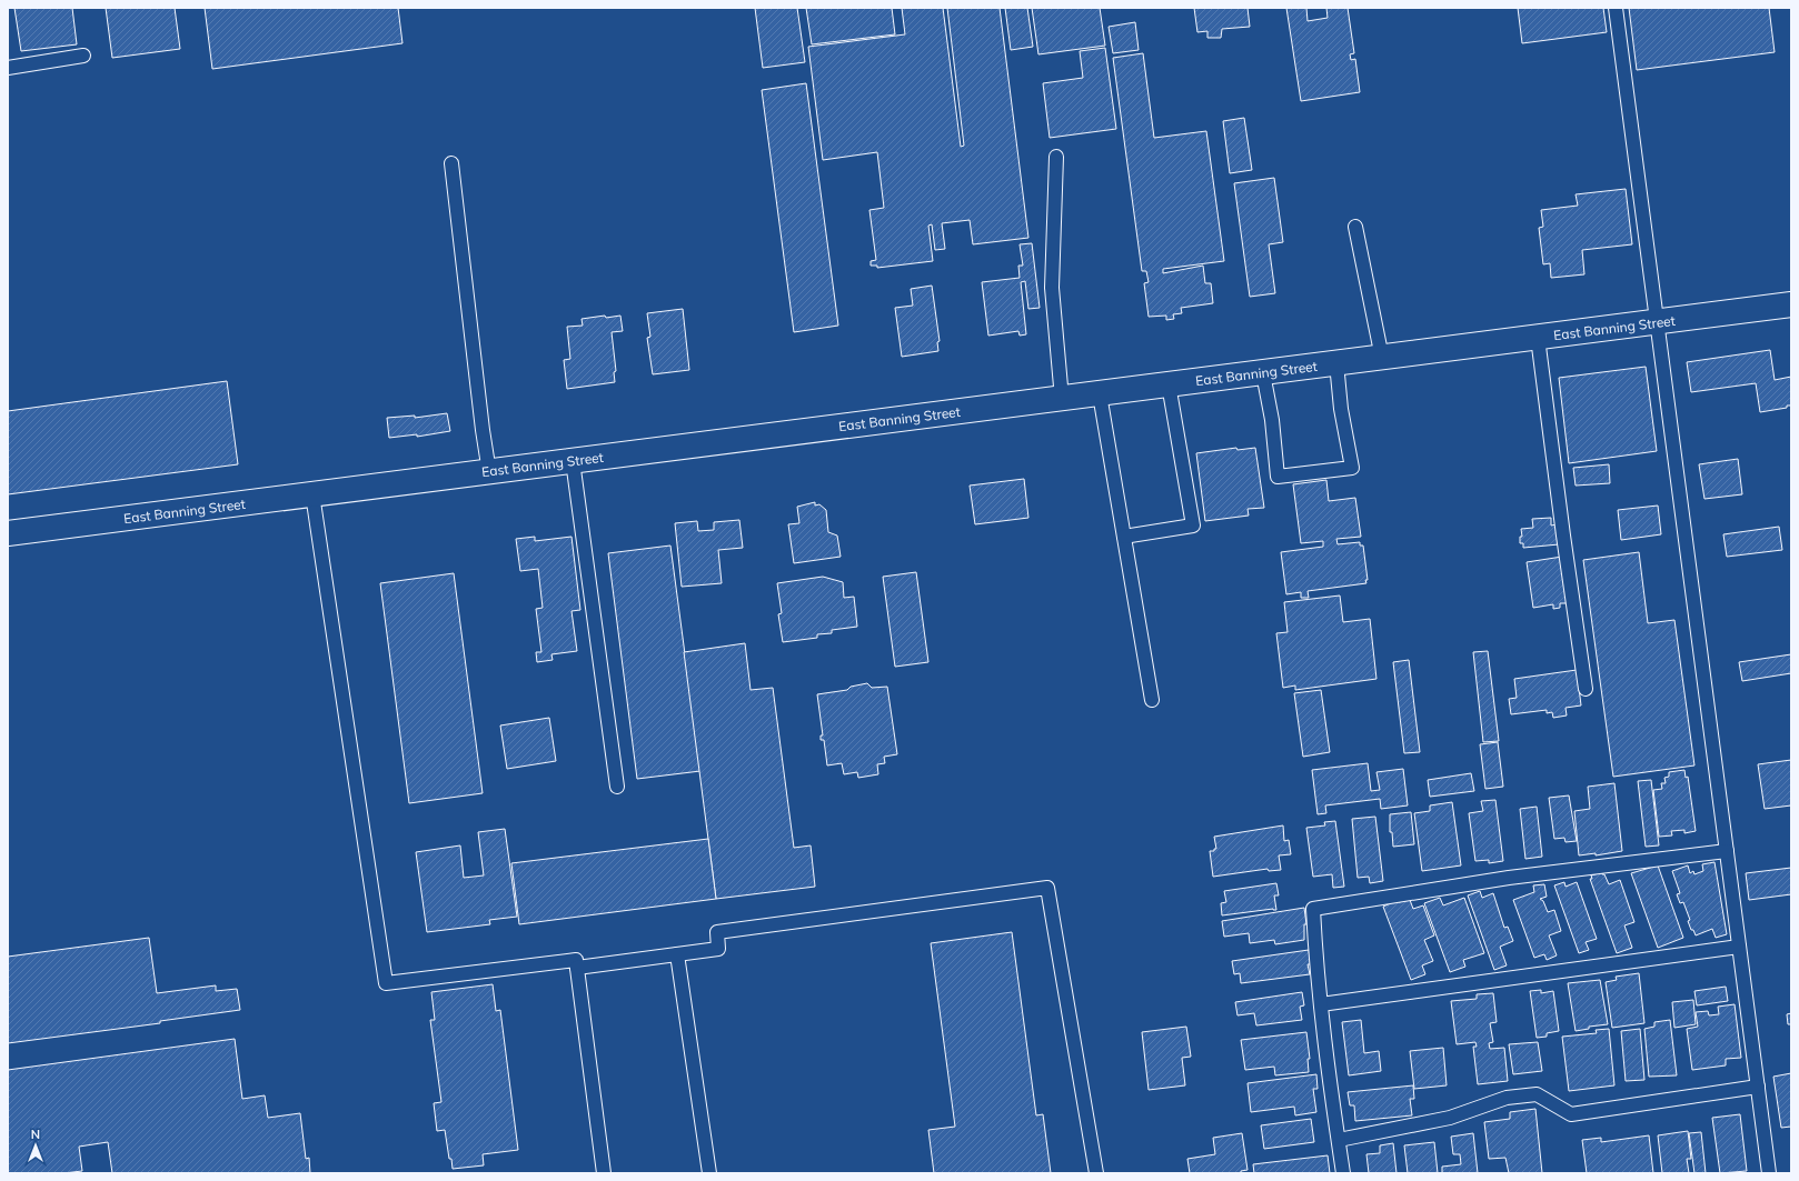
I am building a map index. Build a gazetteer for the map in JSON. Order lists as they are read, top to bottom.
{
  "streets": {
    "street": ["East Banning Street"]
  },
  "north": "top"
}
